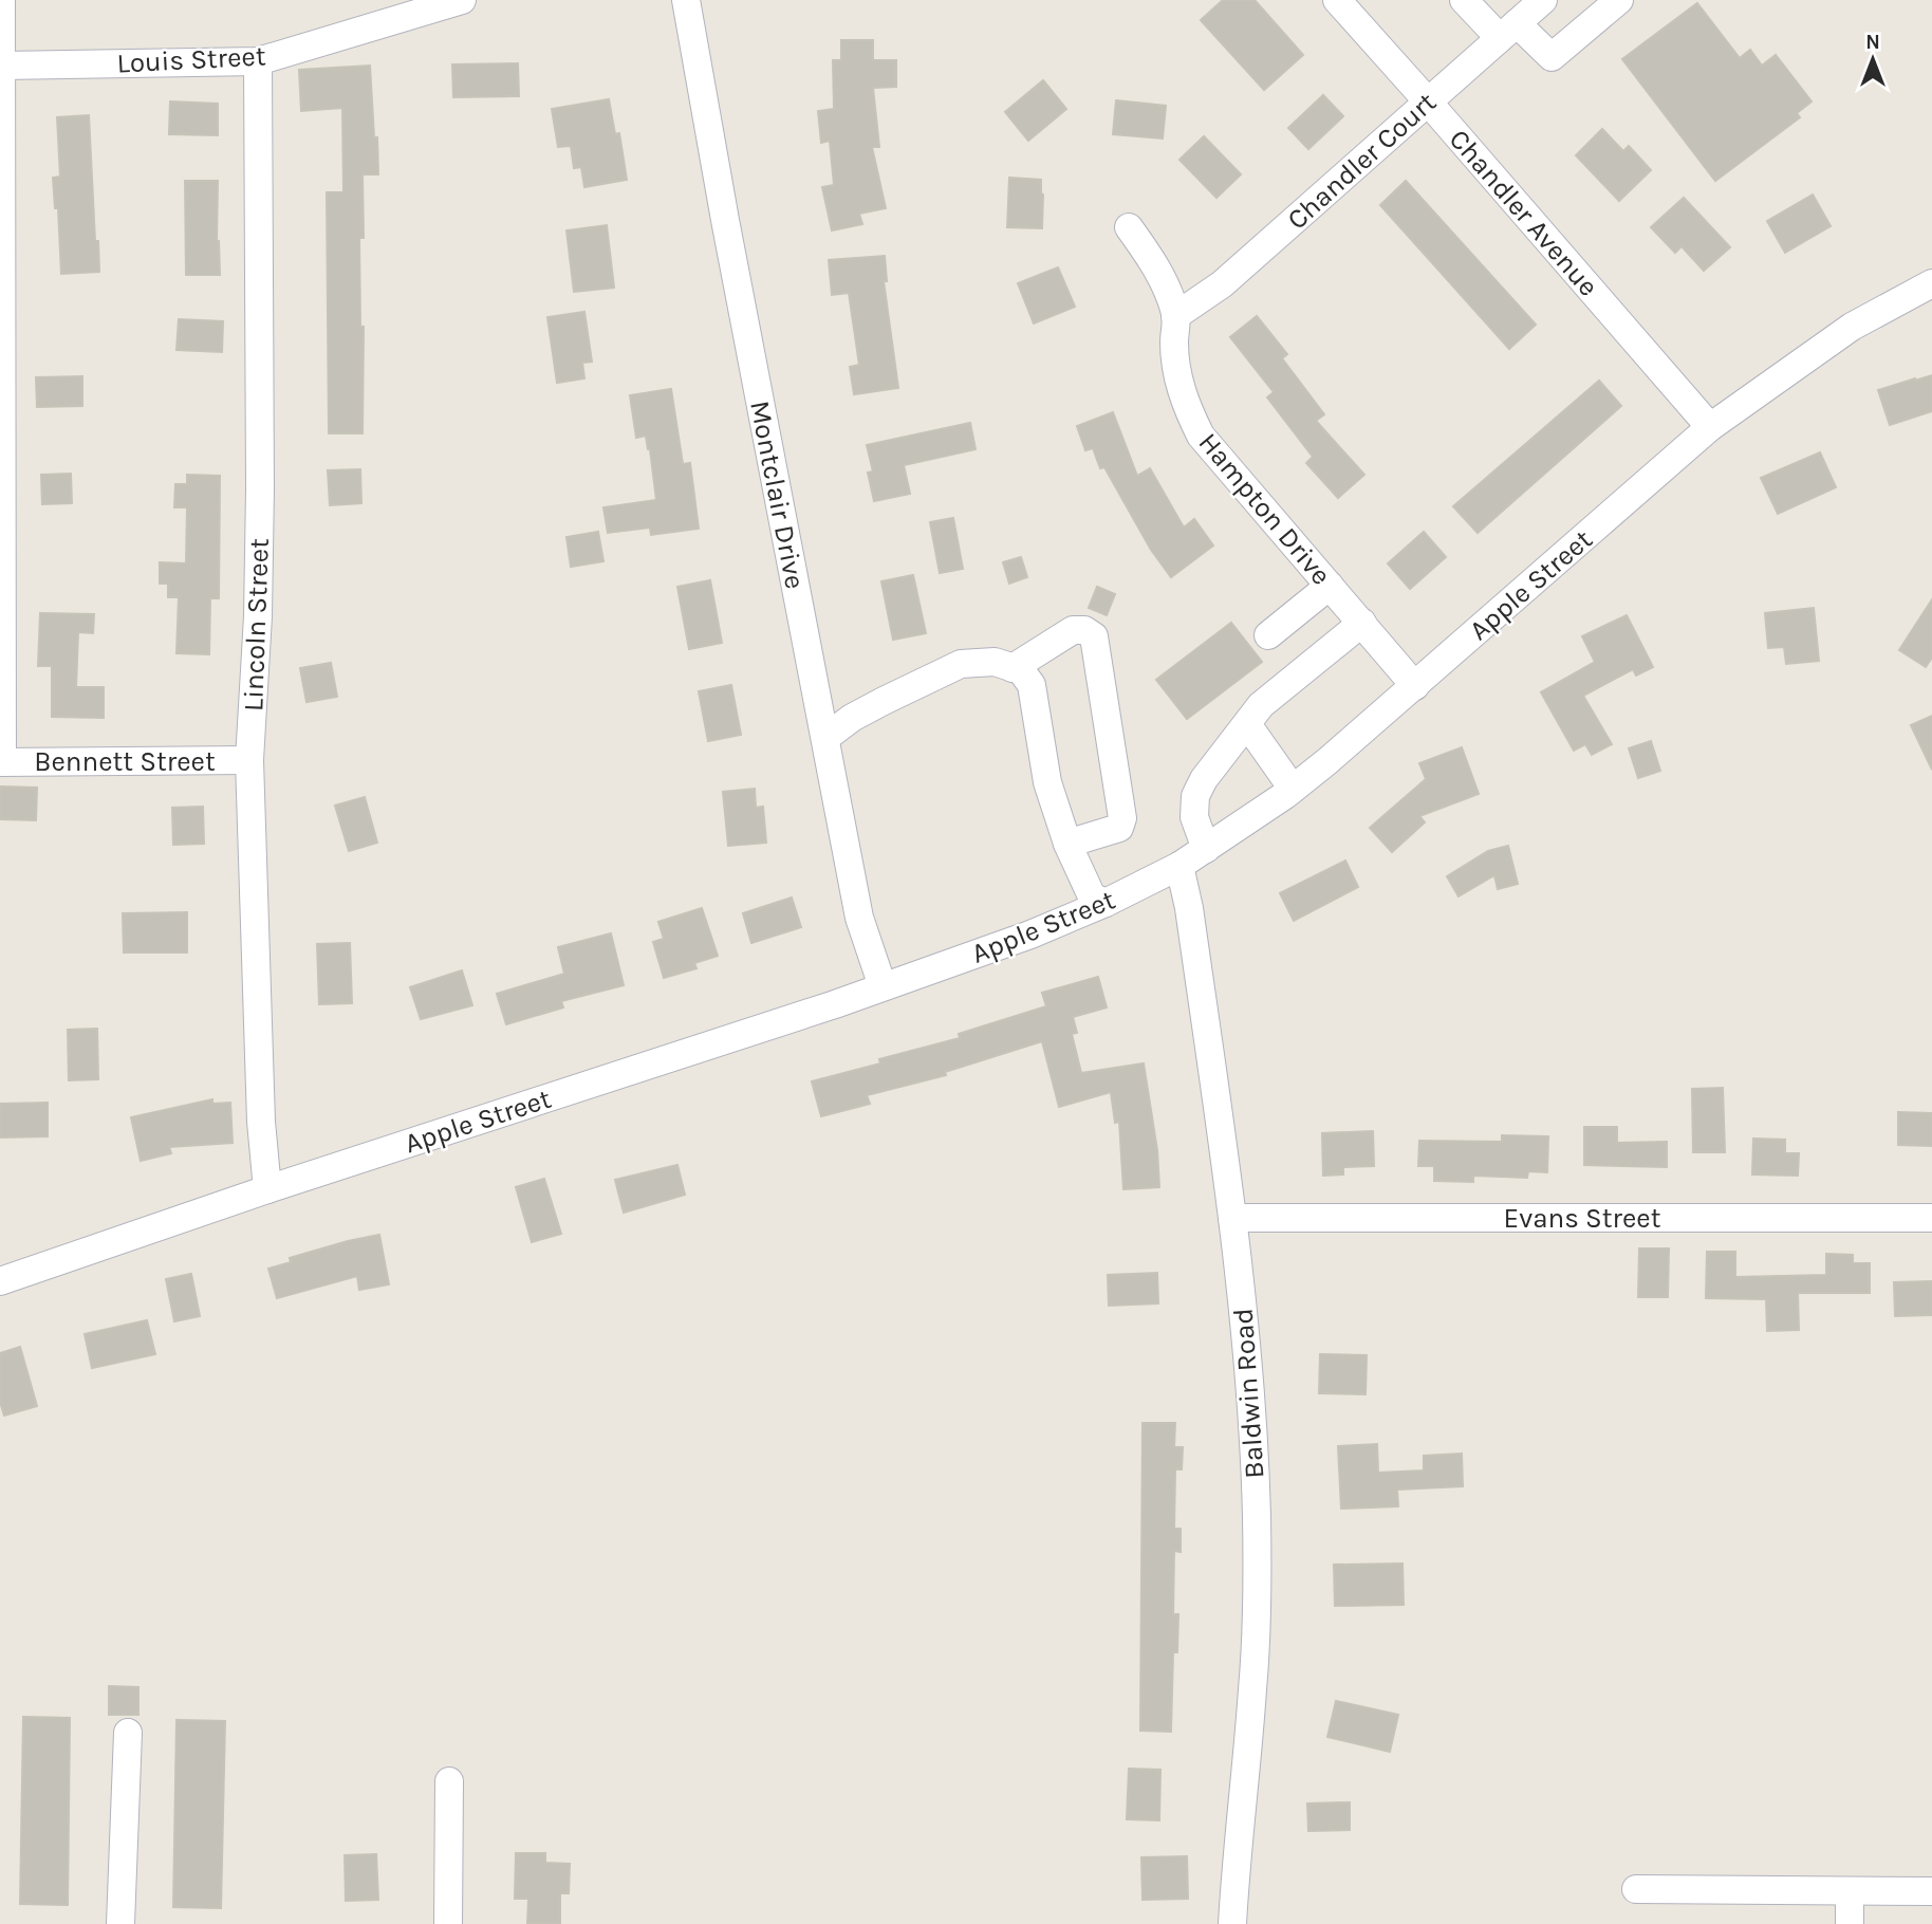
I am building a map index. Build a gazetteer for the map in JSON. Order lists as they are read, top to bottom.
{
  "streets": {
    "street": [
      "Louis Street",
      "Chandler Court",
      "Chandler Avenue",
      "Montclair Drive",
      "Hampton Drive",
      "Apple Street",
      "Lincoln Street",
      "Bennett Street",
      "Evans Street",
      "Baldwin Road"
    ]
  },
  "crossings": [
    ["Louis Street", "Lincoln Street"],
    ["Chandler Court", "Chandler Avenue"],
    ["Chandler Court", "Hampton Drive"],
    ["Chandler Avenue", "Apple Street"],
    ["Montclair Drive", "Apple Street"],
    ["Hampton Drive", "Apple Street"],
    ["Apple Street", "Lincoln Street"],
    ["Apple Street", "Baldwin Road"],
    ["Lincoln Street", "Bennett Street"],
    ["Evans Street", "Baldwin Road"]
  ],
  "north": "top"
}
